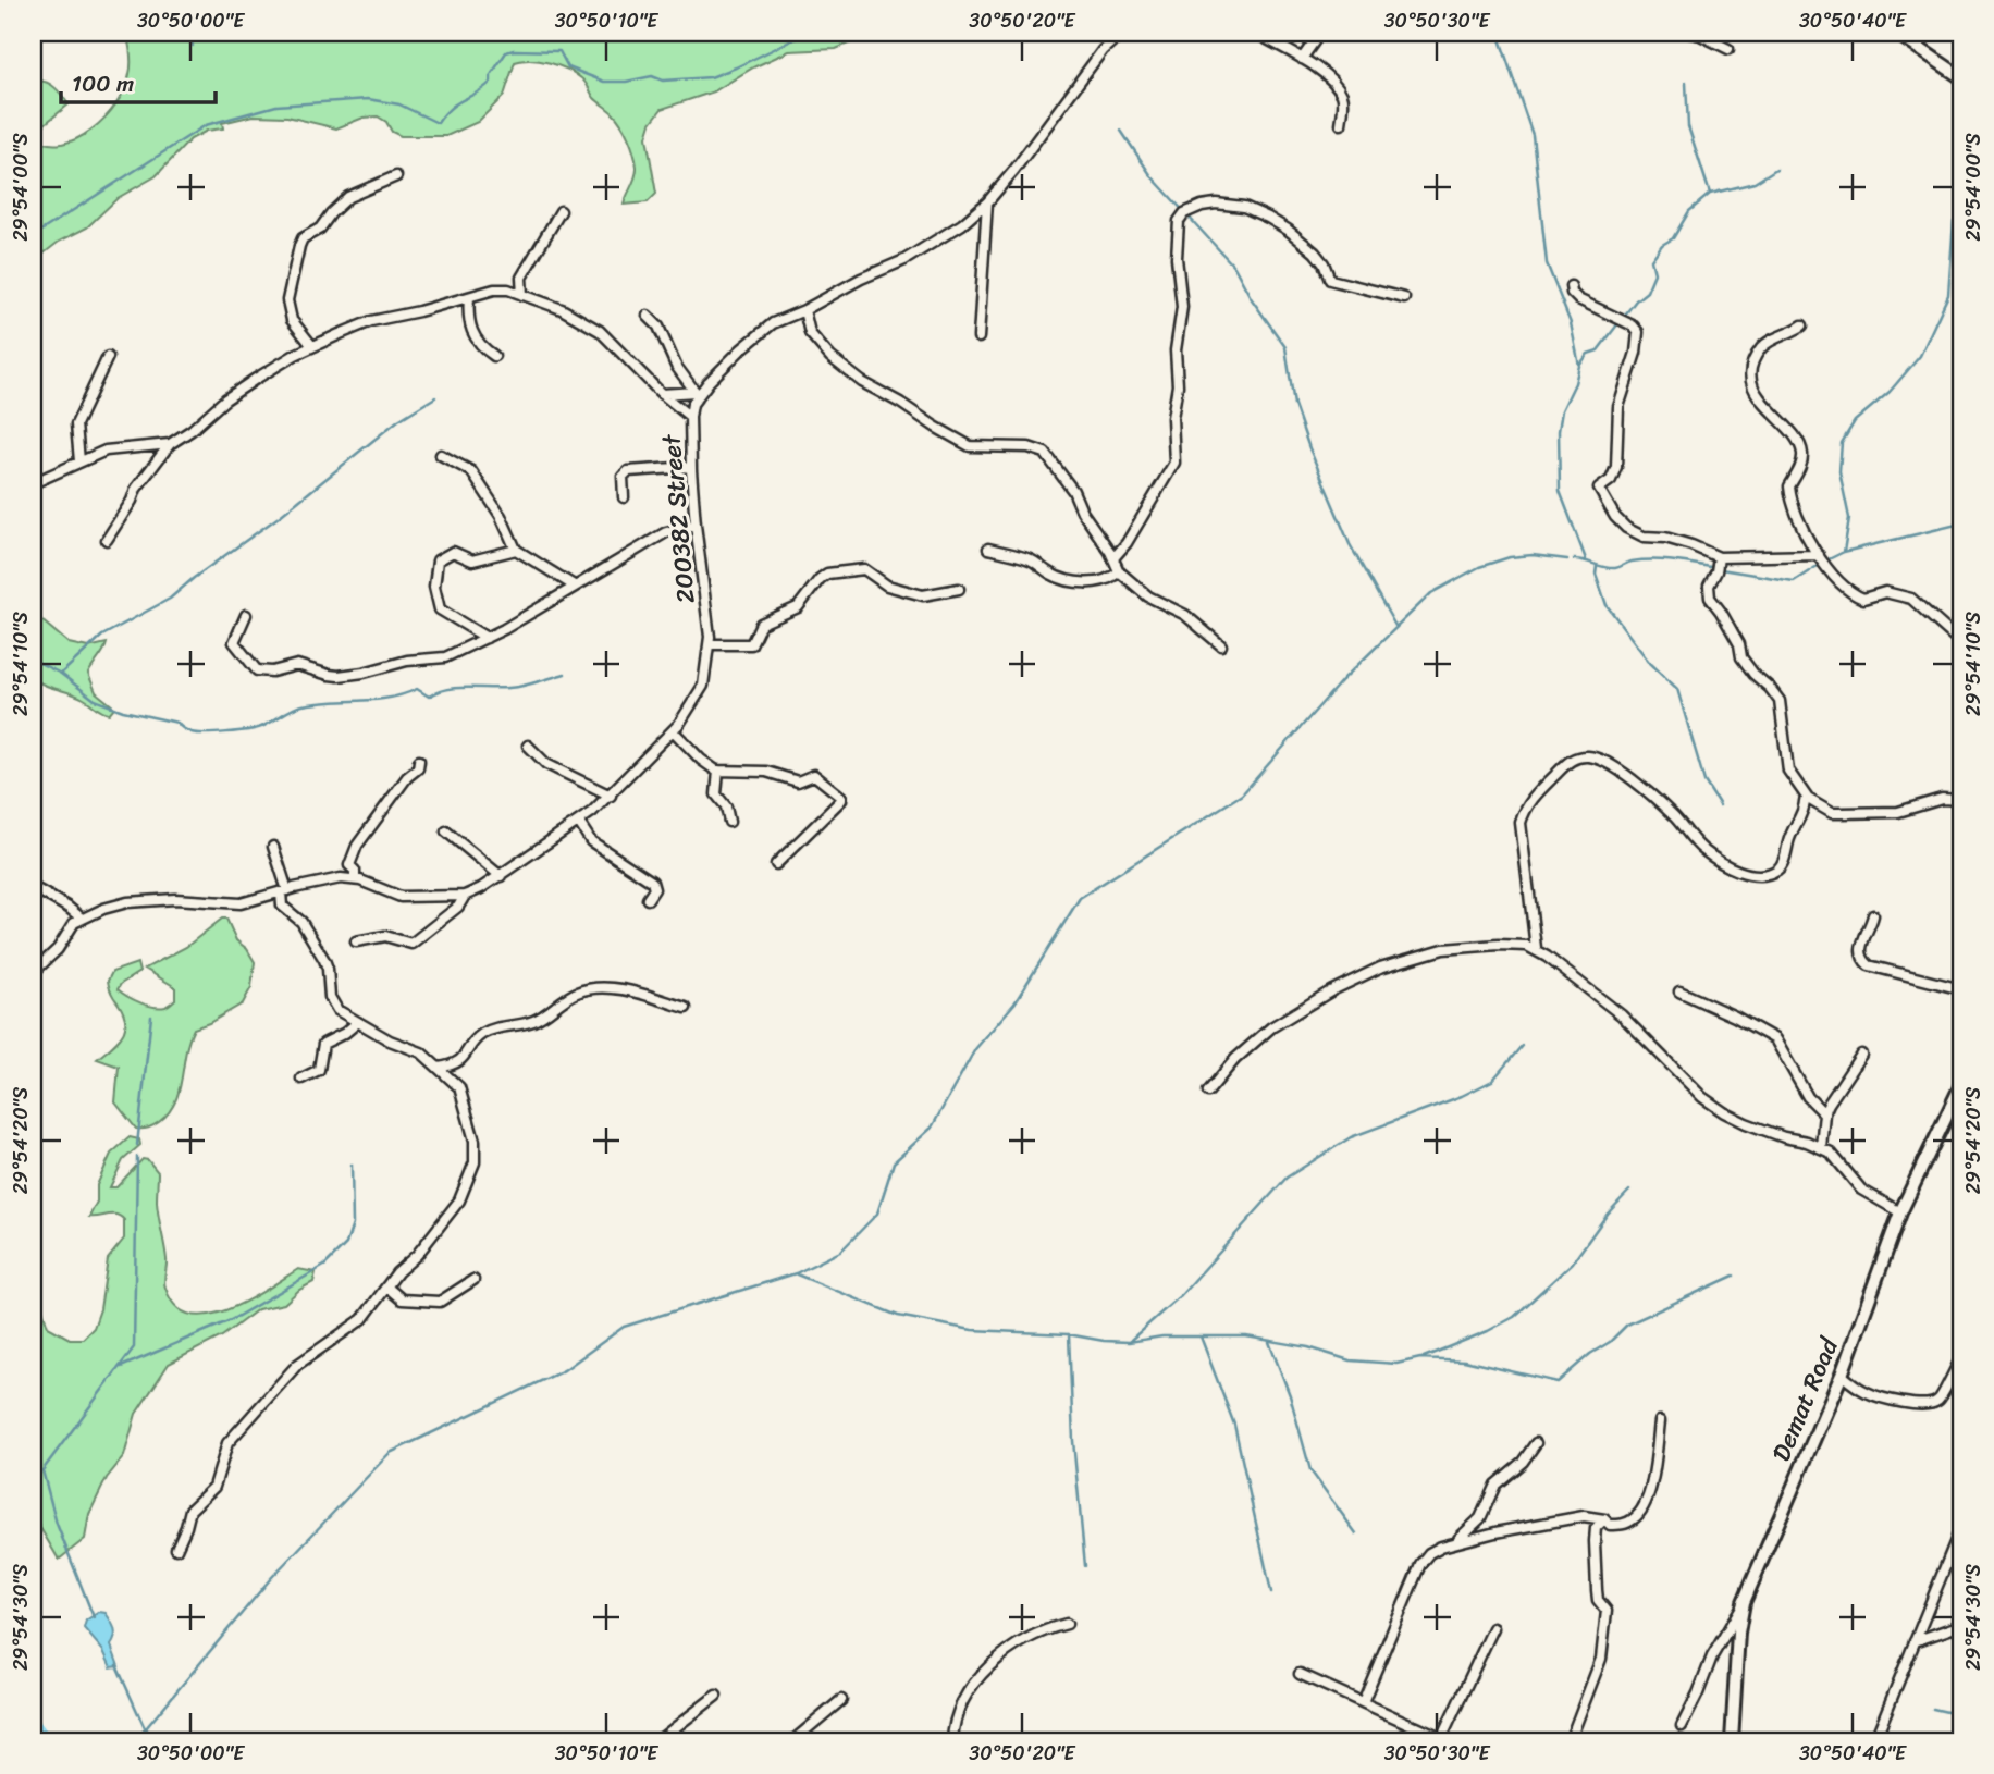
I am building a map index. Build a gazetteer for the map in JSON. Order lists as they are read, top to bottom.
{
  "streets": {
    "street": ["200382 Street", "Demat Road"]
  },
  "scale_bar": "100 m",
  "coordinates": [
    "30°50'00\"E",
    "30°50'10\"E",
    "30°50'20\"E",
    "30°50'30\"E",
    "30°50'40\"E",
    "29°54'00\"S",
    "29°54'10\"S",
    "29°54'20\"S",
    "29°54'30\"S"
  ]
}
